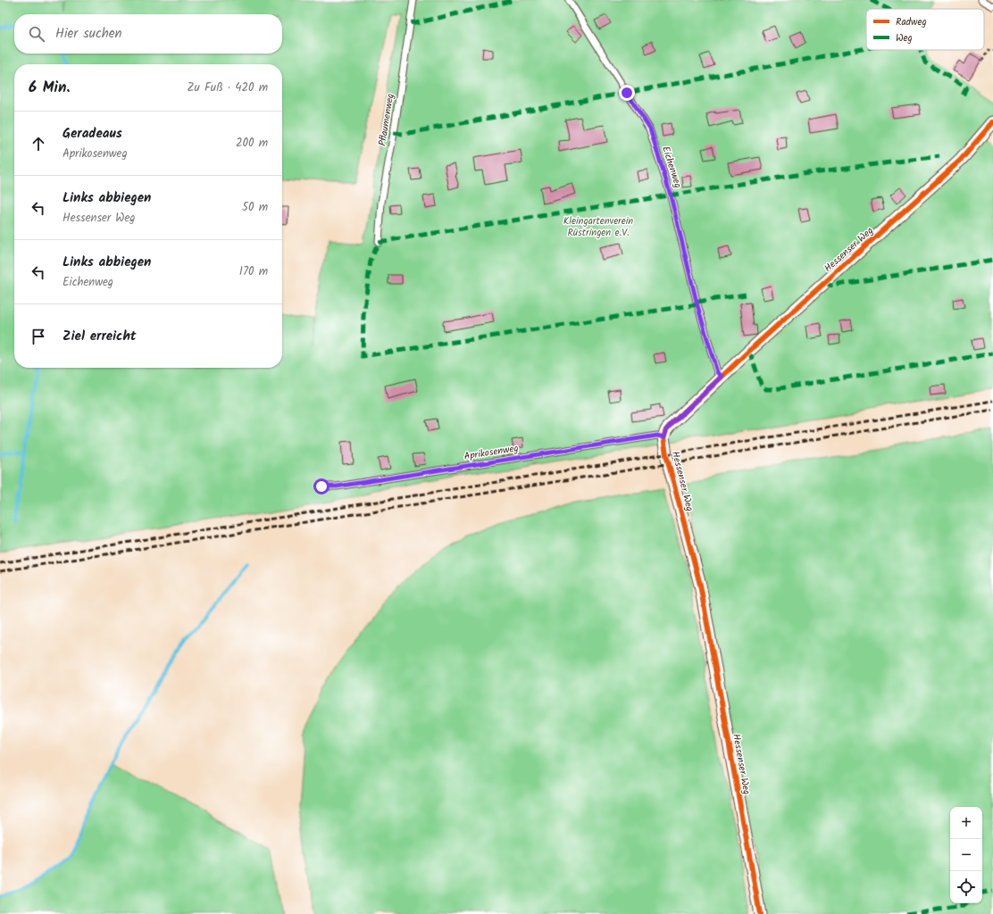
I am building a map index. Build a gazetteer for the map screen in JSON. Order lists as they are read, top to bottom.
{
  "streets": {
    "street": ["Hessenser Weg"],
    "lane": ["Pflaumenweg", "Eichenweg", "Aprikosenweg"]
  },
  "crossings": [
    ["Eichenweg", "Hessenser Weg"],
    ["Hessenser Weg", "Aprikosenweg"]
  ],
  "parks": ["Kleingartenverein Rüstringen e.V."],
  "legend": ["Radweg", "Weg"],
  "page": {
    "search": "Hier suchen",
    "heading": ["6 Min.", "Zu Fuß · 420 m"],
    "list": [
      ["Geradeaus", "Aprikosenweg", "200 m"],
      ["Links abbiegen", "Hessenser Weg", "50 m"],
      ["Links abbiegen", "Eichenweg", "170 m"],
      "Ziel erreicht"
    ],
    "map_buttons": ["+", "−"]
  }
}
